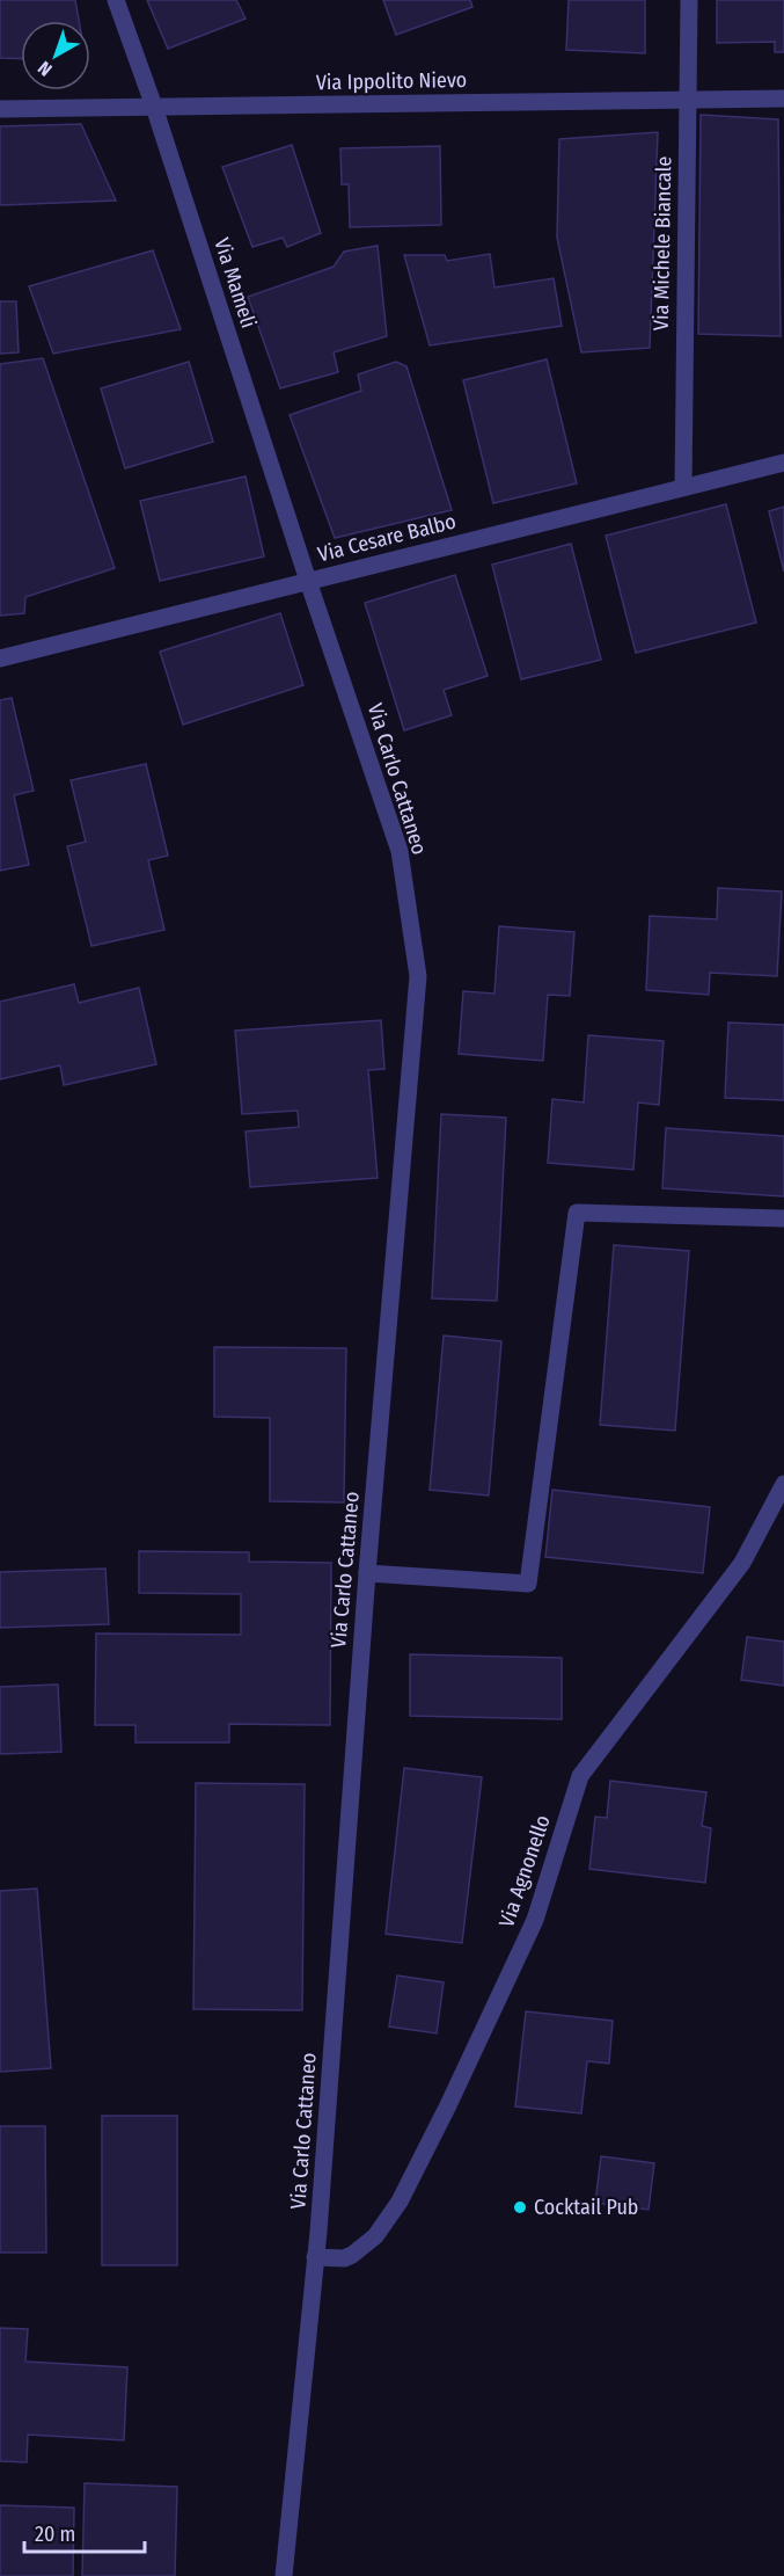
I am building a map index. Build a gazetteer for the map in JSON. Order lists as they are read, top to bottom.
{
  "streets": {
    "street": [
      "Via Ippolito Nievo",
      "Via Michele Biancale",
      "Via Mameli",
      "Via Cesare Balbo",
      "Via Carlo Cattaneo",
      "Via Agnonello"
    ]
  },
  "crossings": [
    ["Via Ippolito Nievo", "Via Michele Biancale"],
    ["Via Ippolito Nievo", "Via Mameli"],
    ["Via Michele Biancale", "Via Cesare Balbo"],
    ["Via Mameli", "Via Cesare Balbo"],
    ["Via Mameli", "Via Carlo Cattaneo"],
    ["Via Cesare Balbo", "Via Carlo Cattaneo"],
    ["Via Carlo Cattaneo", "Via Agnonello"]
  ],
  "places": ["Cocktail Pub"],
  "scale_bar": "20 m",
  "north": "bottom left"
}
